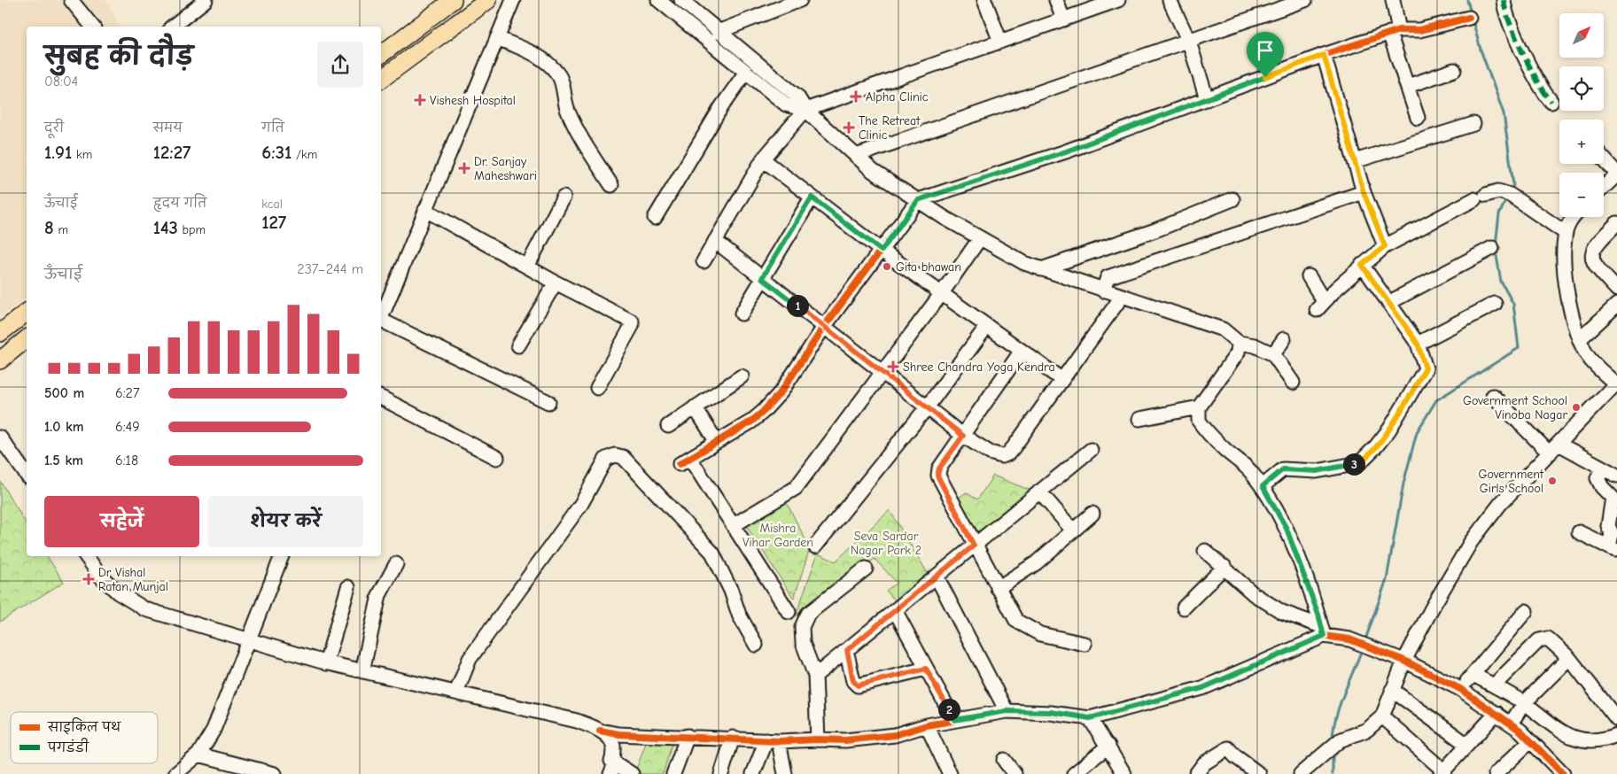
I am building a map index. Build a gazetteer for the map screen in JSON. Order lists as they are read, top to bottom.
{
  "parks": ["Mishra Vihar Garden", "Seva Sardar Nagar Park 2"],
  "places": {
    "health": [
      "Alpha Clinic",
      "Vishesh Hospital",
      "The Retreat Clinic",
      "Dr. Sanjay Maheshwari",
      "Shree Chandra Yoga Kendra",
      "Dr Vishal Ratan Munjal"
    ],
    "other": ["Gita bhawan", "Government School Vinoba Nagar", "Government Girls School"]
  },
  "legend": ["साइकिल पथ", "पगडंडी"],
  "north": "top right",
  "page": {
    "map_buttons": ["+", "−"],
    "heading": ["सुबह की दौड़", "08:04"],
    "stats": [
      ["दूरी", "1.91 km"],
      ["समय", "12:27"],
      ["गति", "6:31 /km"],
      ["ऊँचाई", "8 m"],
      ["हृदय गति", "143 bpm"],
      ["kcal", "127"]
    ],
    "chart": ["ऊँचाई", "237–244 m"],
    "pins": ["1", "3", "2"],
    "list": [
      {
        "name": "500 m",
        "note": "6:27"
      },
      {
        "name": "1.0 km",
        "note": "6:49"
      },
      {
        "name": "1.5 km",
        "note": "6:18"
      }
    ],
    "buttons": ["सहेजें", "शेयर करें"]
  }
}
